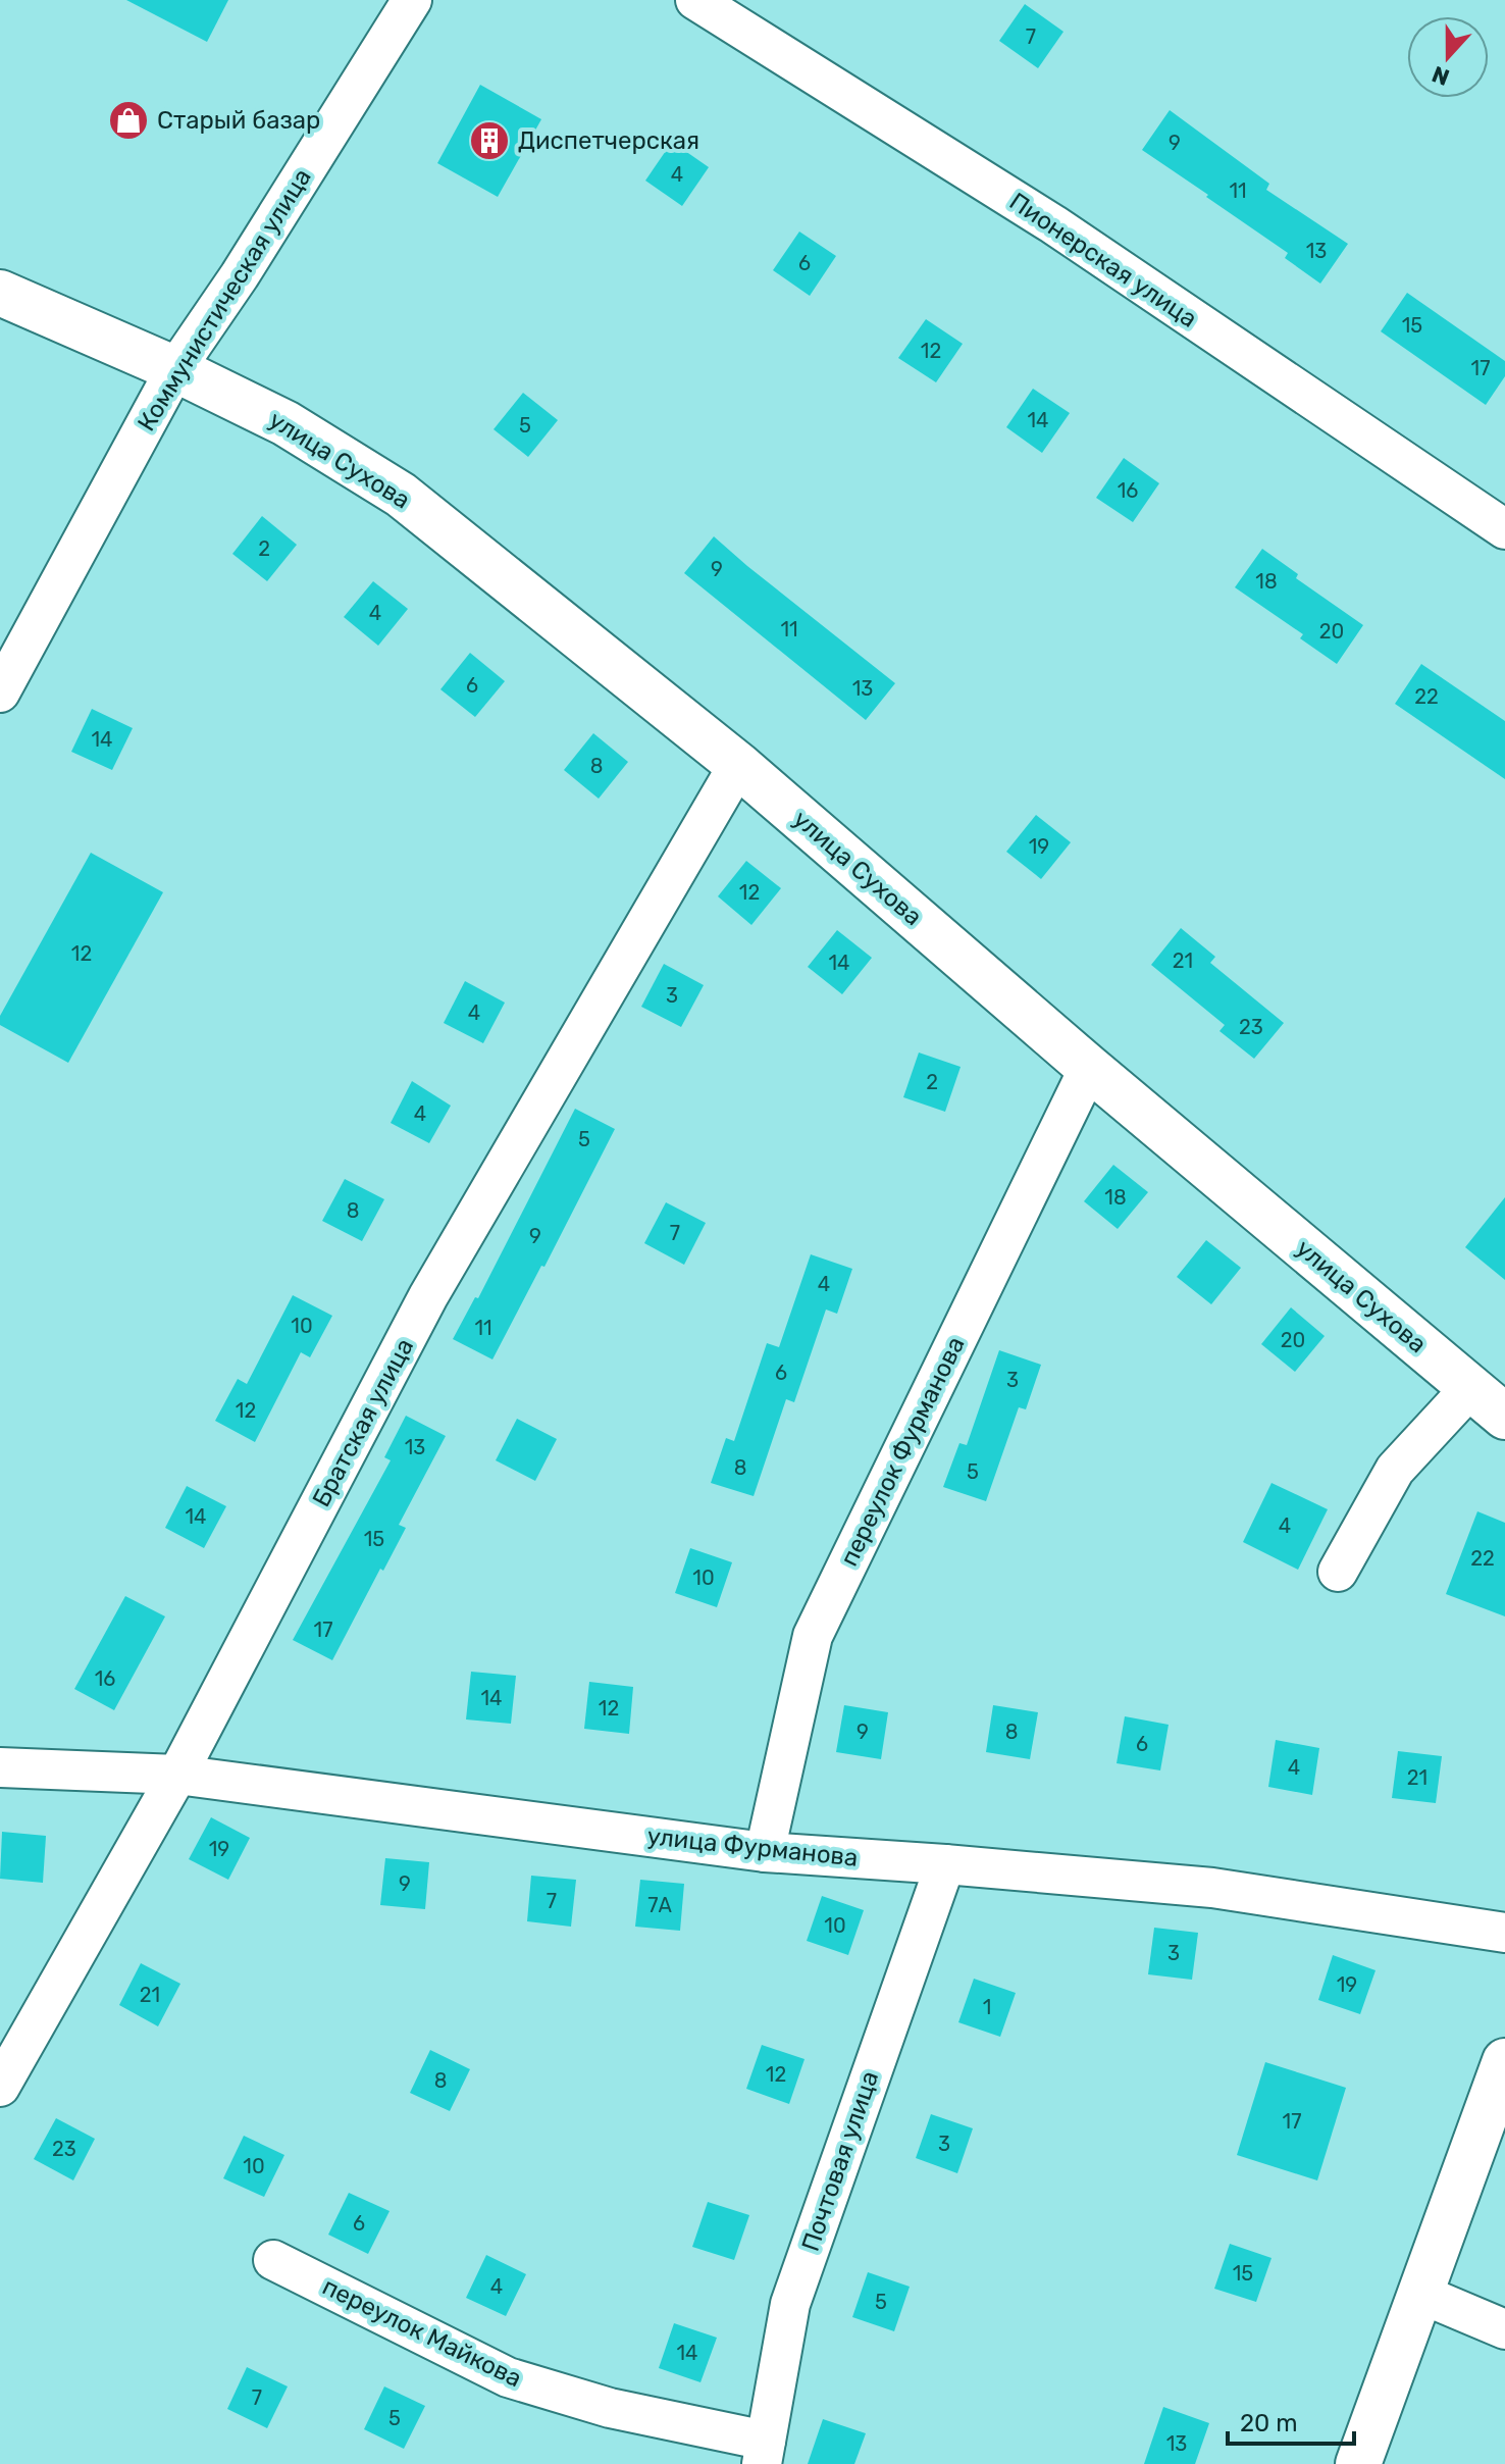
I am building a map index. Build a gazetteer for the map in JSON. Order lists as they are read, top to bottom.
{
  "streets": {
    "street": [
      "Пионерская улица",
      "Коммунистическая улица",
      "улица Сухова",
      "Братская улица",
      "переулок Фурманова",
      "улица Фурманова",
      "Почтовая улица",
      "переулок Майкова"
    ]
  },
  "crossings": [
    ["Коммунистическая улица", "улица Сухова"],
    ["улица Сухова", "Братская улица"],
    ["улица Сухова", "переулок Фурманова"],
    ["Братская улица", "улица Фурманова"],
    ["переулок Фурманова", "улица Фурманова"],
    ["улица Фурманова", "Почтовая улица"],
    ["Почтовая улица", "переулок Майкова"]
  ],
  "places": {
    "shop": ["Старый базар"],
    "building": ["Диспетчерская"]
  },
  "house_numbers": [
    "7",
    "9",
    "4",
    "11",
    "13",
    "6",
    "15",
    "12",
    "17",
    "14",
    "5",
    "16",
    "2",
    "9",
    "18",
    "4",
    "11",
    "20",
    "6",
    "13",
    "22",
    "14",
    "8",
    "19",
    "12",
    "12",
    "21",
    "14",
    "3",
    "4",
    "23",
    "2",
    "4",
    "5",
    "18",
    "8",
    "7",
    "9",
    "4",
    "10",
    "11",
    "20",
    "6",
    "3",
    "12",
    "13",
    "8",
    "5",
    "14",
    "4",
    "15",
    "22",
    "10",
    "17",
    "16",
    "14",
    "12",
    "9",
    "8",
    "6",
    "4",
    "21",
    "19",
    "9",
    "7",
    "7А",
    "10",
    "3",
    "19",
    "21",
    "1",
    "12",
    "8",
    "17",
    "3",
    "23",
    "10",
    "6",
    "15",
    "4",
    "5",
    "14",
    "7",
    "5",
    "13"
  ],
  "scale_bar": "20 m",
  "north": "bottom"
}
